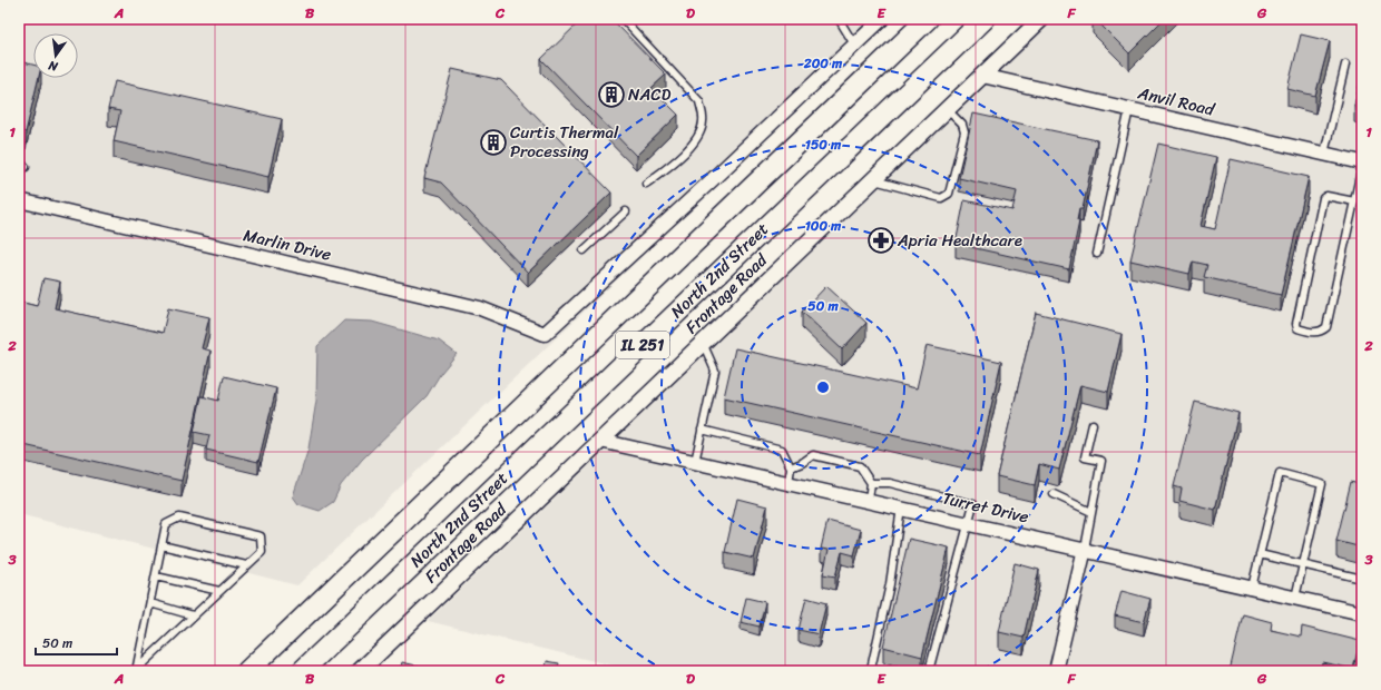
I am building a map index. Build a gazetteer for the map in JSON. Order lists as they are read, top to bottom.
{
  "streets": {
    "main road": ["North 2nd Street", "IL 251"],
    "street": [
      "Anvil Road",
      "Marlin Drive",
      "Frontage Road",
      "Turret Drive"
    ]
  },
  "crossings": [
    ["Anvil Road", "Frontage Road"],
    ["Frontage Road", "Turret Drive"]
  ],
  "places": {
    "building": ["NACD", "Curtis Thermal Processing"],
    "pharmacy": ["Apria Healthcare"]
  },
  "scale_bar": "50 m",
  "north": "bottom",
  "grid": {
    "columns": [
      "A",
      "B",
      "C",
      "D",
      "E",
      "F",
      "G"
    ],
    "rows": ["1", "2", "3"]
  },
  "rings": [
    "200 m",
    "150 m",
    "100 m",
    "50 m"
  ]
}
